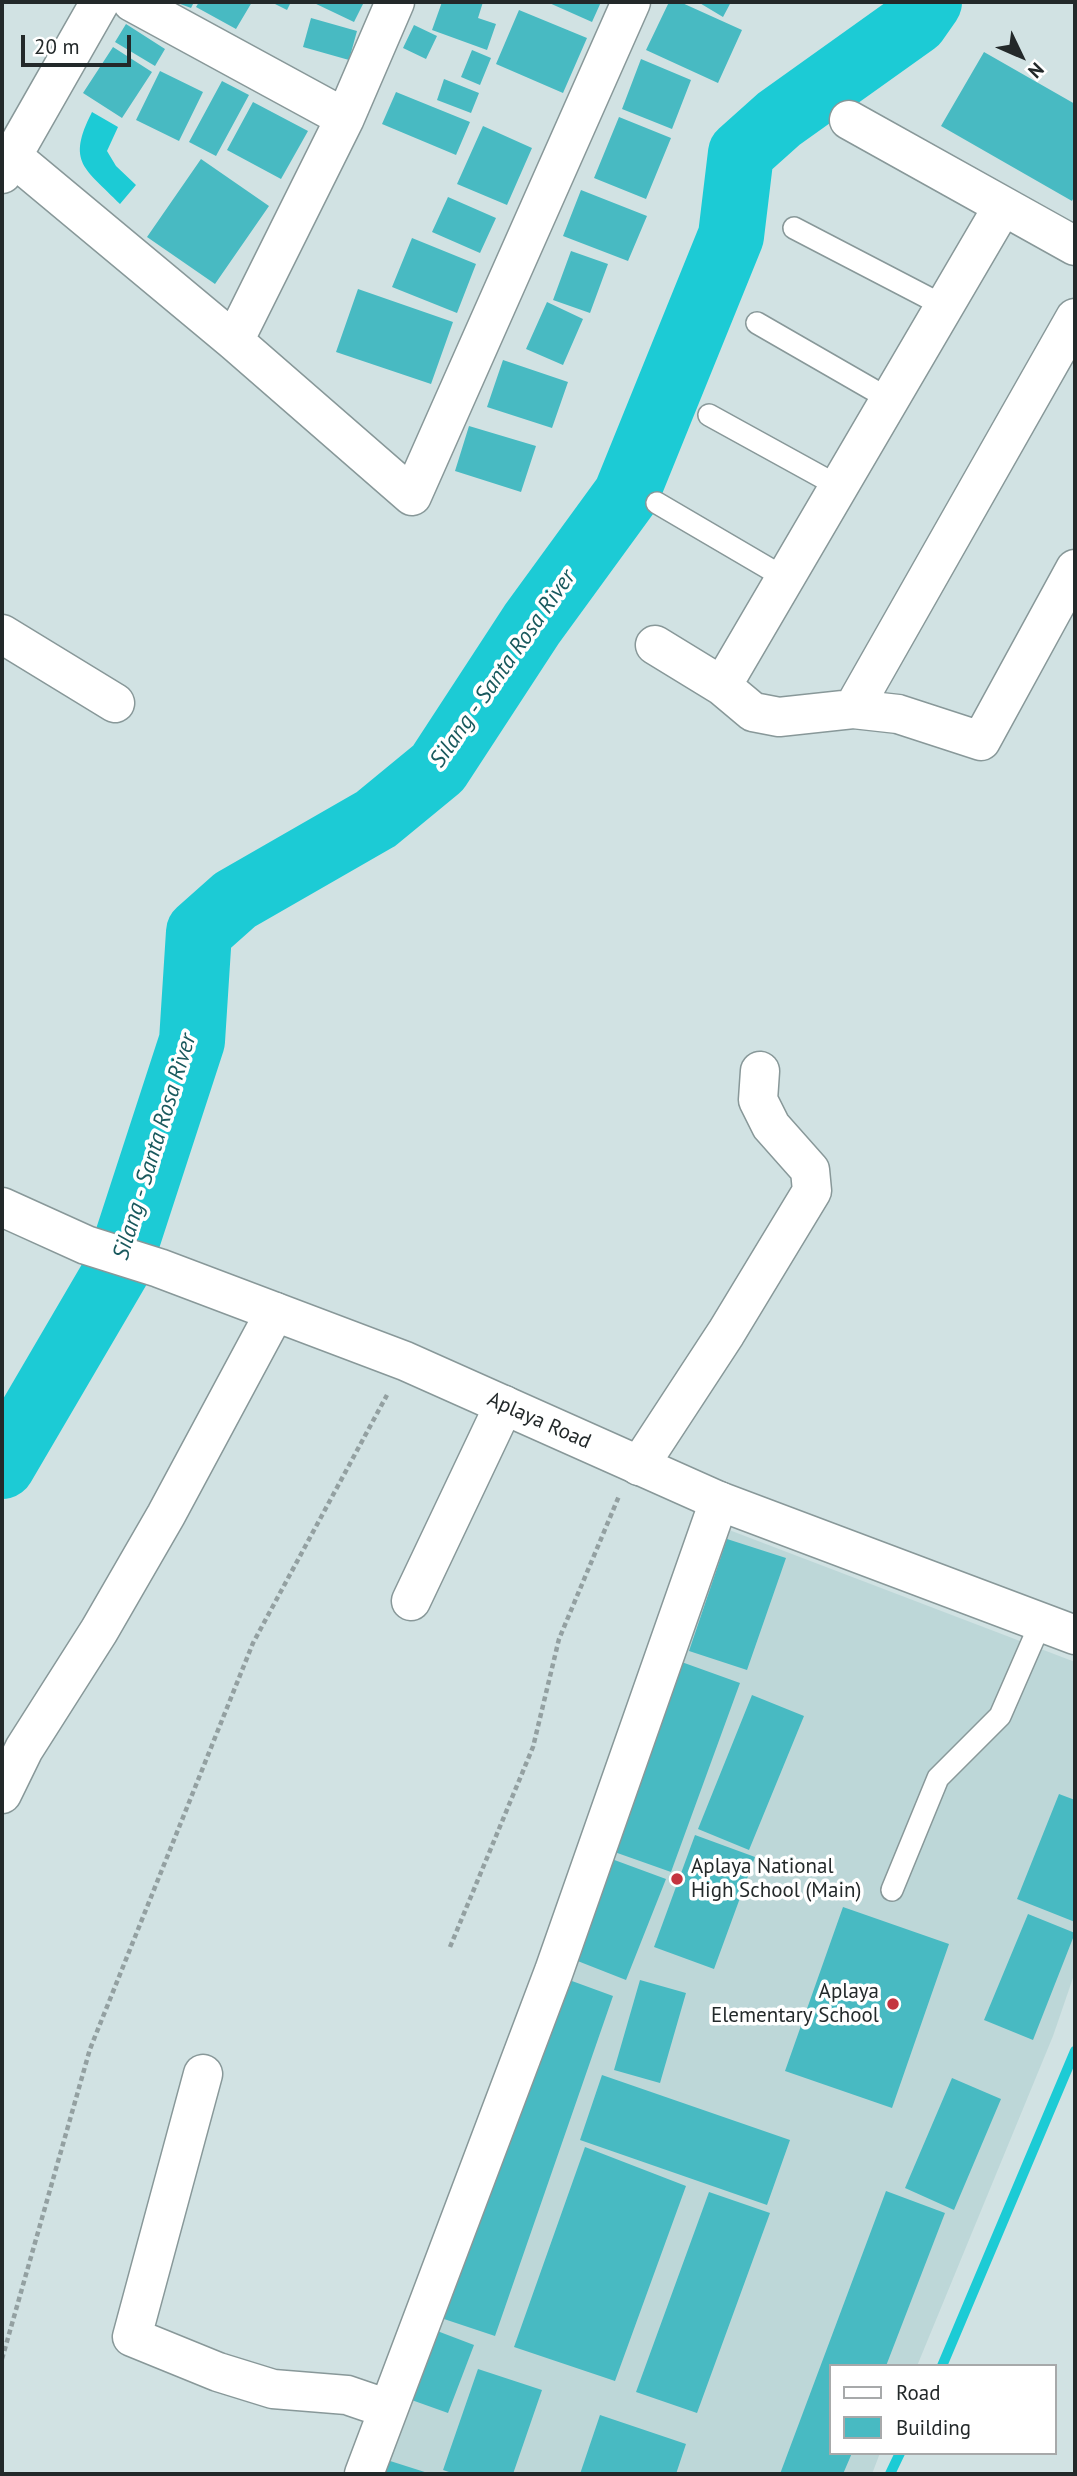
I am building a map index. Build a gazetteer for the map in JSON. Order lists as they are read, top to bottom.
{
  "streets": {
    "street": ["Aplaya Road"]
  },
  "water": ["Silang - Santa Rosa River"],
  "places": ["Aplaya National High School (Main)", "Aplaya Elementary School"],
  "legend": ["Road", "Building"],
  "scale_bar": "20 m",
  "north": "bottom right"
}
